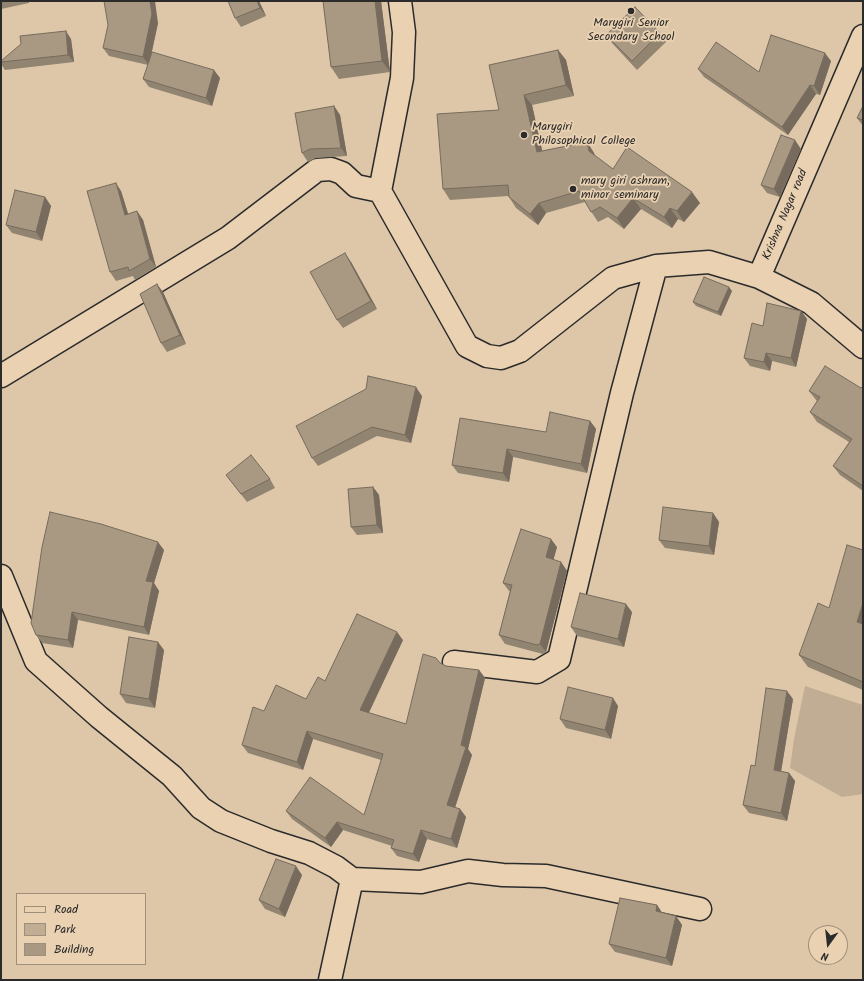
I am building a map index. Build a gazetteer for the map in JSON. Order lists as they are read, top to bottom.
{
  "streets": {
    "street": ["Krishna Nagar road"]
  },
  "places": ["Marygiri Senior Secondary School", "Marygiri Philosophical College", "mary giri ashram, minor seminary"],
  "legend": ["Road", "Park", "Building"],
  "north": "bottom"
}
